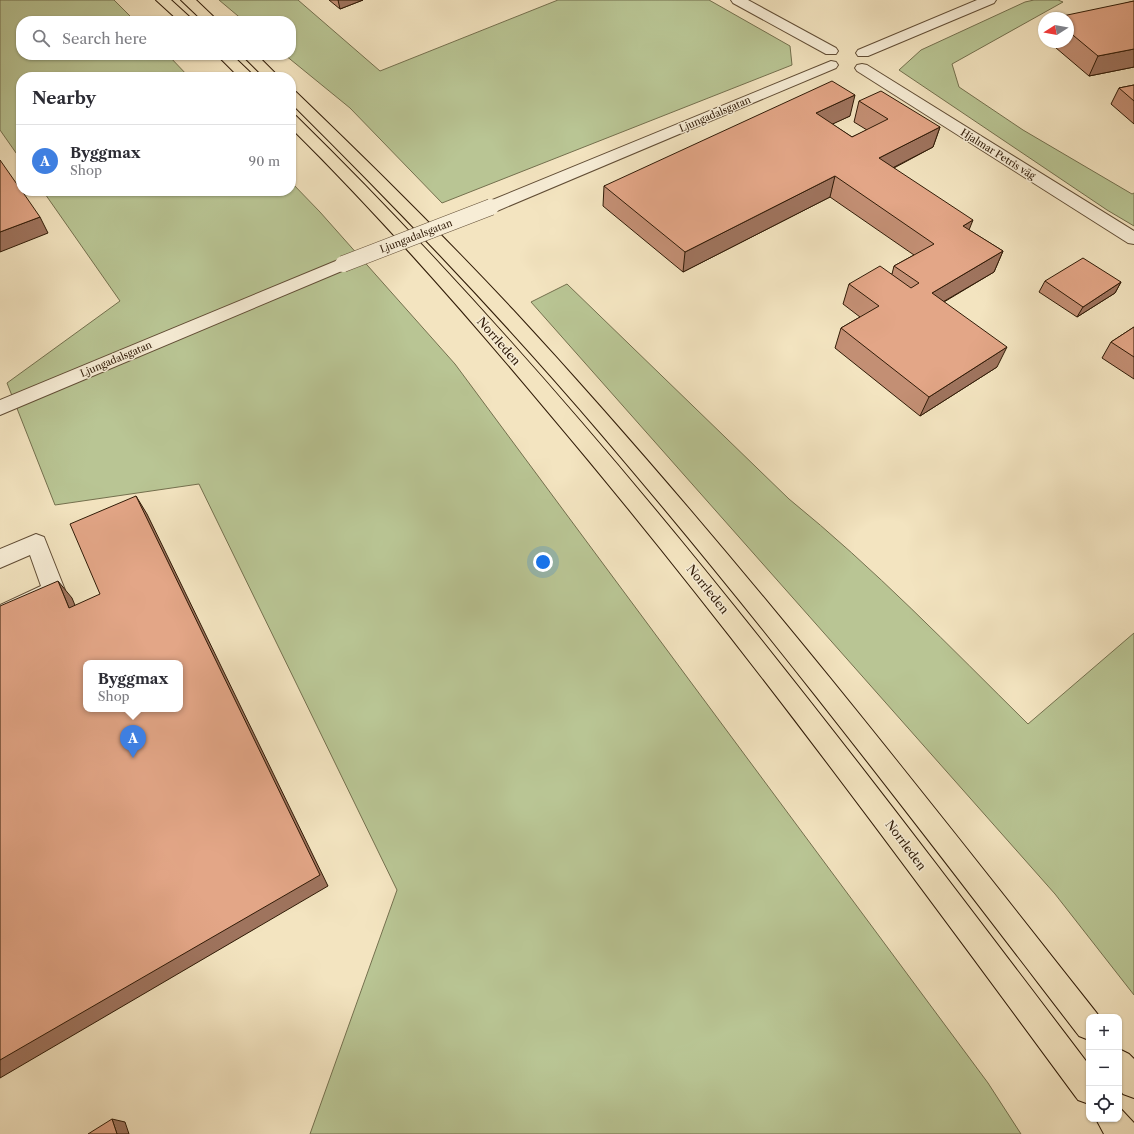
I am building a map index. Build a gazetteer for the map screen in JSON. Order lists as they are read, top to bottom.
{
  "streets": {
    "highway": ["Norrleden"],
    "street": ["Ljungadalsgatan", "Hjalmar Petris väg"]
  },
  "crossings": [
    ["Ljungadalsgatan", "Hjalmar Petris väg"]
  ],
  "north": "left",
  "page": {
    "search": "Search here",
    "heading": "Nearby",
    "list": [
      {
        "mark": "A",
        "name": "Byggmax",
        "note": "Shop",
        "value": "90 m"
      }
    ],
    "popup": ["Byggmax", "Shop"],
    "pins": "A",
    "map_buttons": ["+", "−"]
  }
}
